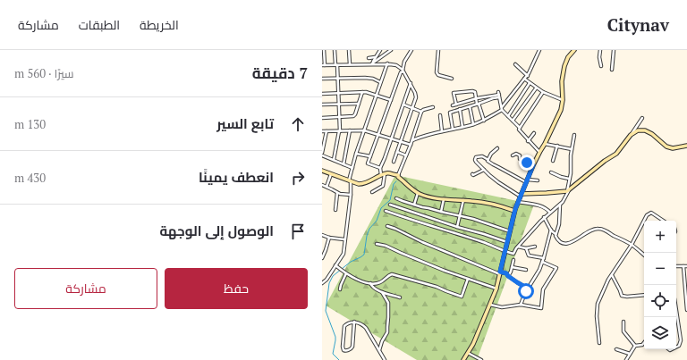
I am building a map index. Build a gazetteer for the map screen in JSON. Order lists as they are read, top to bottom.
{
  "page": {
    "header": "Citynav",
    "nav": ["الخريطة", "الطبقات", "مشاركة"],
    "heading": ["7 دقيقة", "سيرًا · 560 m"],
    "list": [
      ["تابع السير", "130 m"],
      ["انعطف يمينًا", "430 m"],
      "الوصول إلى الوجهة"
    ],
    "map_buttons": ["+", "−"],
    "buttons": ["حفظ", "مشاركة"]
  }
}
